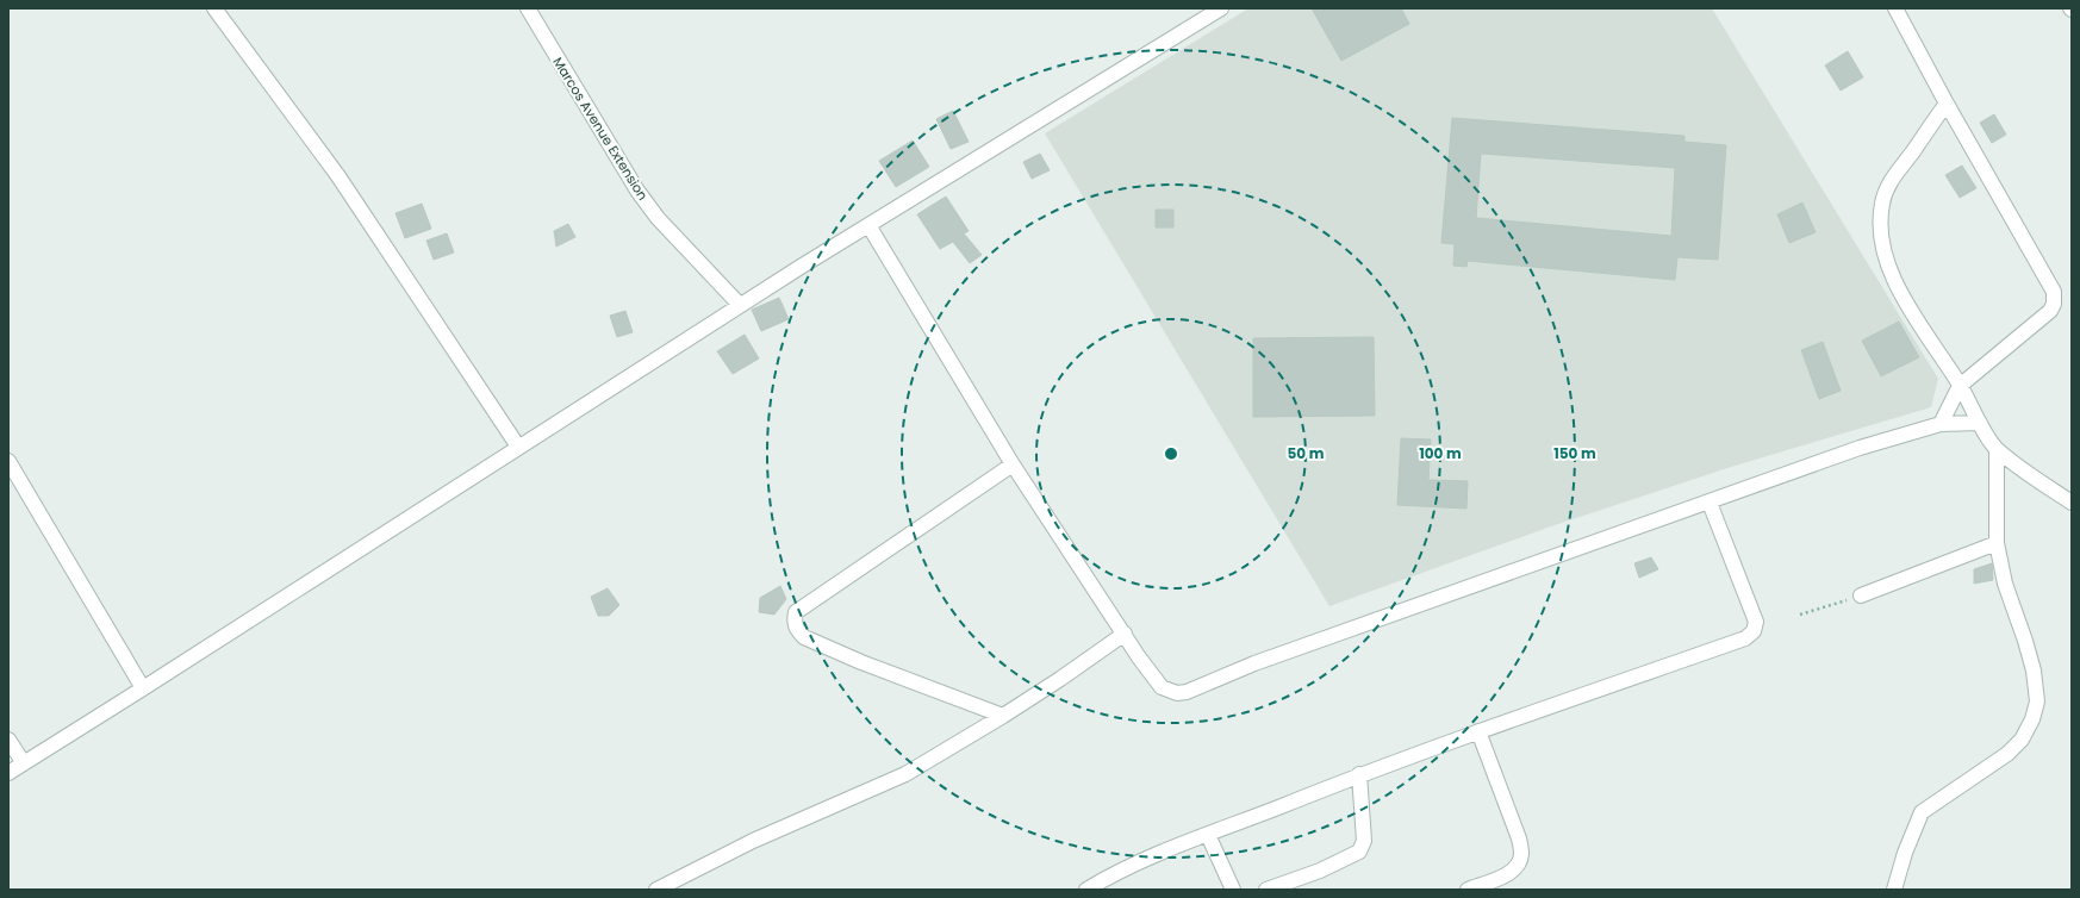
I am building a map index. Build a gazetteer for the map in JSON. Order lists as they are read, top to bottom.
{
  "streets": {
    "street": ["Marcos Avenue Extension"]
  },
  "rings": ["50 m", "100 m", "150 m"]
}
